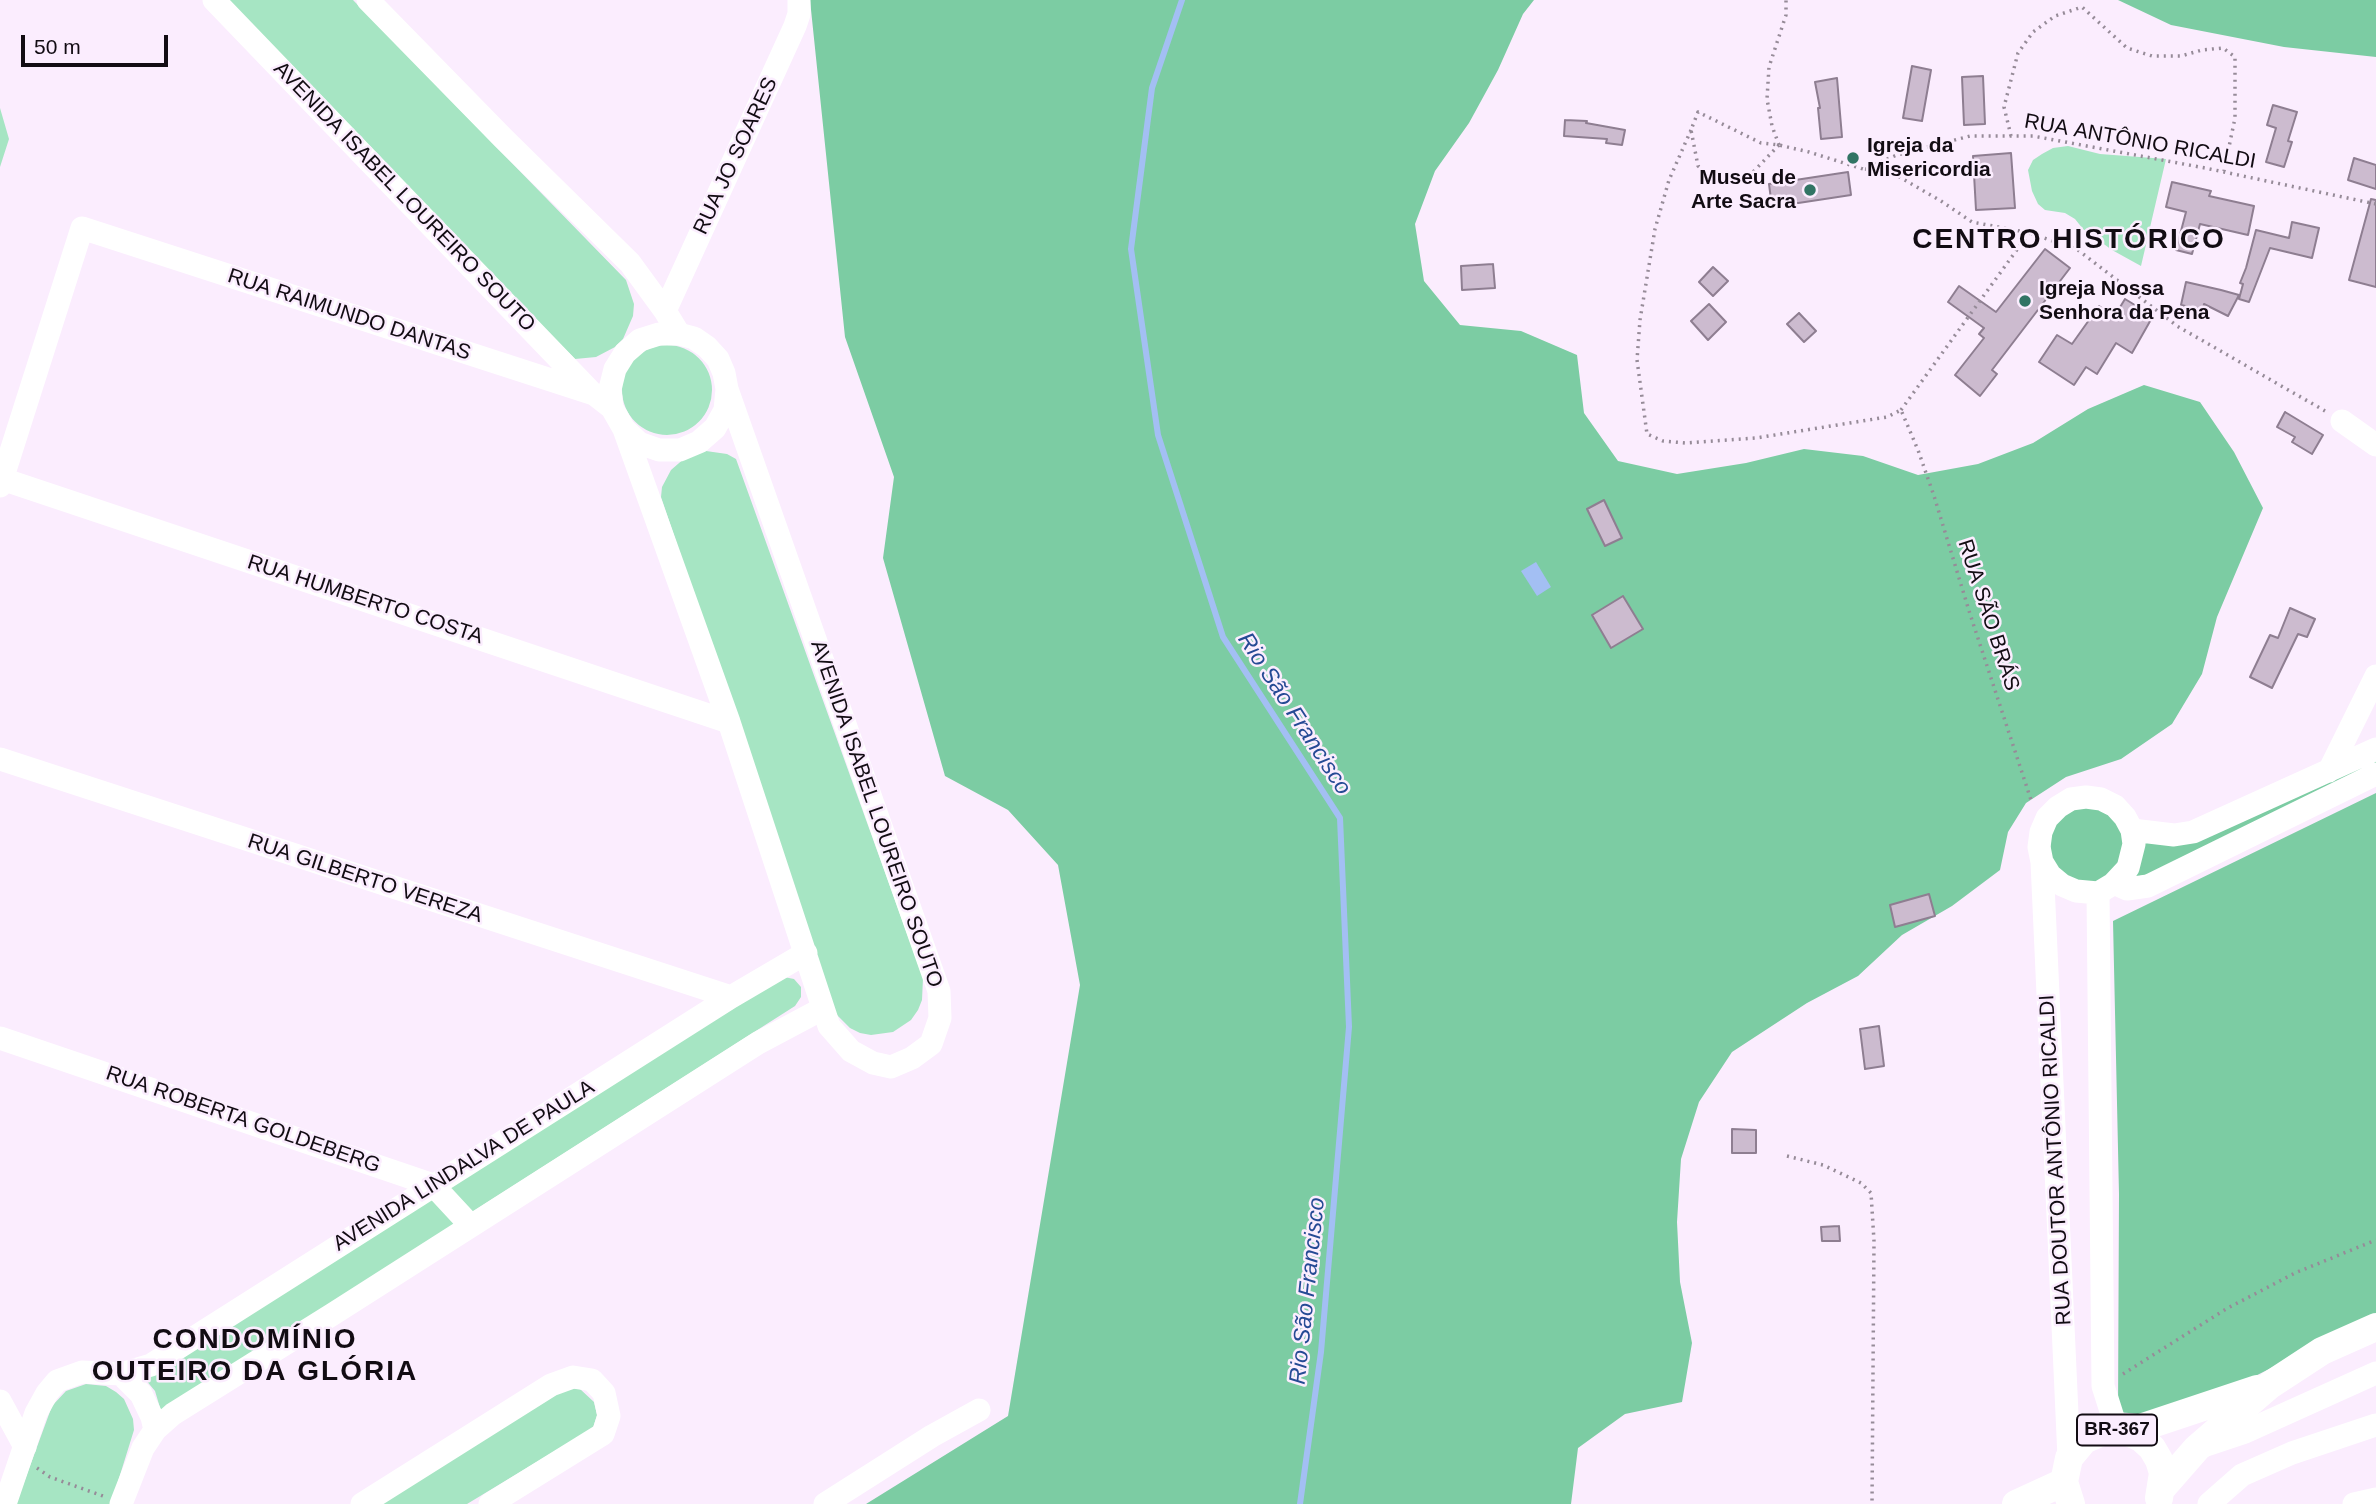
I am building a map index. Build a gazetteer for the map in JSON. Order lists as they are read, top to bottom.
{
  "streets": {
    "main road": ["BR-367"],
    "street": [
      "RUA JO SOARES",
      "AVENIDA ISABEL LOUREIRO SOUTO",
      "RUA RAIMUNDO DANTAS",
      "RUA HUMBERTO COSTA",
      "RUA GILBERTO VEREZA",
      "RUA ROBERTA GOLDEBERG",
      "RUA DOUTOR ANTÔNIO RICALDI",
      "AVENIDA LINDALVA DE PAULA"
    ],
    "path": ["RUA ANTÔNIO RICALDI", "RUA SÃO BRÁS"]
  },
  "crossings": [
    ["AVENIDA ISABEL LOUREIRO SOUTO", "RUA RAIMUNDO DANTAS"],
    ["AVENIDA ISABEL LOUREIRO SOUTO", "RUA HUMBERTO COSTA"],
    ["AVENIDA ISABEL LOUREIRO SOUTO", "AVENIDA LINDALVA DE PAULA"],
    ["RUA RAIMUNDO DANTAS", "RUA HUMBERTO COSTA"],
    ["RUA SÃO BRÁS", "RUA DOUTOR ANTÔNIO RICALDI"],
    ["RUA GILBERTO VEREZA", "AVENIDA LINDALVA DE PAULA"],
    ["RUA ROBERTA GOLDEBERG", "AVENIDA LINDALVA DE PAULA"],
    ["RUA DOUTOR ANTÔNIO RICALDI", "BR-367"]
  ],
  "districts": ["CENTRO HISTÓRICO", "CONDOMÍNIO OUTEIRO DA GLÓRIA"],
  "water": ["Rio São Francisco"],
  "places": ["Igreja da Misericordia", "Museu de Arte Sacra", "Igreja Nossa Senhora da Pena"],
  "scale_bar": "50 m"
}
